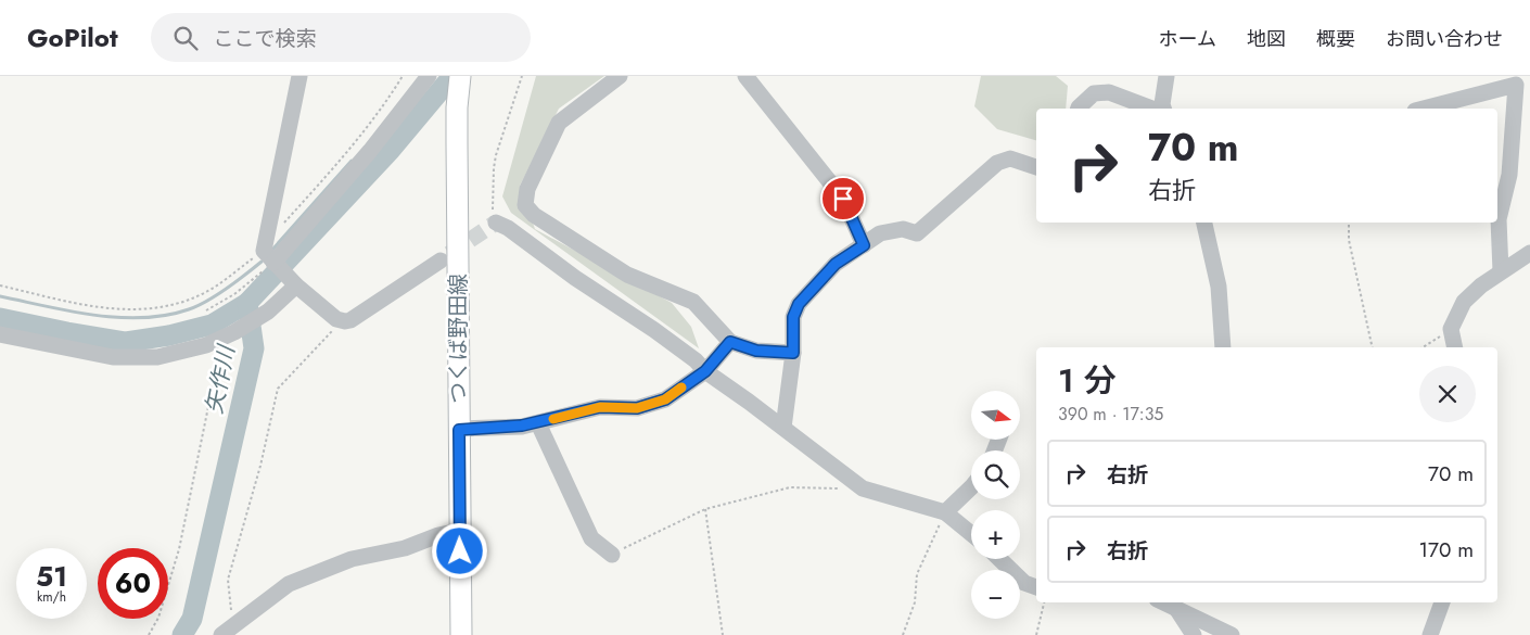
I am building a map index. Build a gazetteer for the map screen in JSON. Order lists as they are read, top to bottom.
{
  "streets": {
    "main road": ["つくば野田線"]
  },
  "water": ["矢作川"],
  "north": "right",
  "page": {
    "header": "GoPilot",
    "search": "ここで検索",
    "nav": [
      "ホーム",
      "地図",
      "概要",
      "お問い合わせ"
    ],
    "turn": ["70 m", "右折"],
    "heading": ["1 分", "390 m · 17:35"],
    "map_buttons": ["+", "−"],
    "list": [
      {
        "name": "右折",
        "value": "70 m"
      },
      {
        "name": "右折",
        "value": "170 m"
      }
    ],
    "speed": "51 km/h",
    "limit": "60"
  }
}
